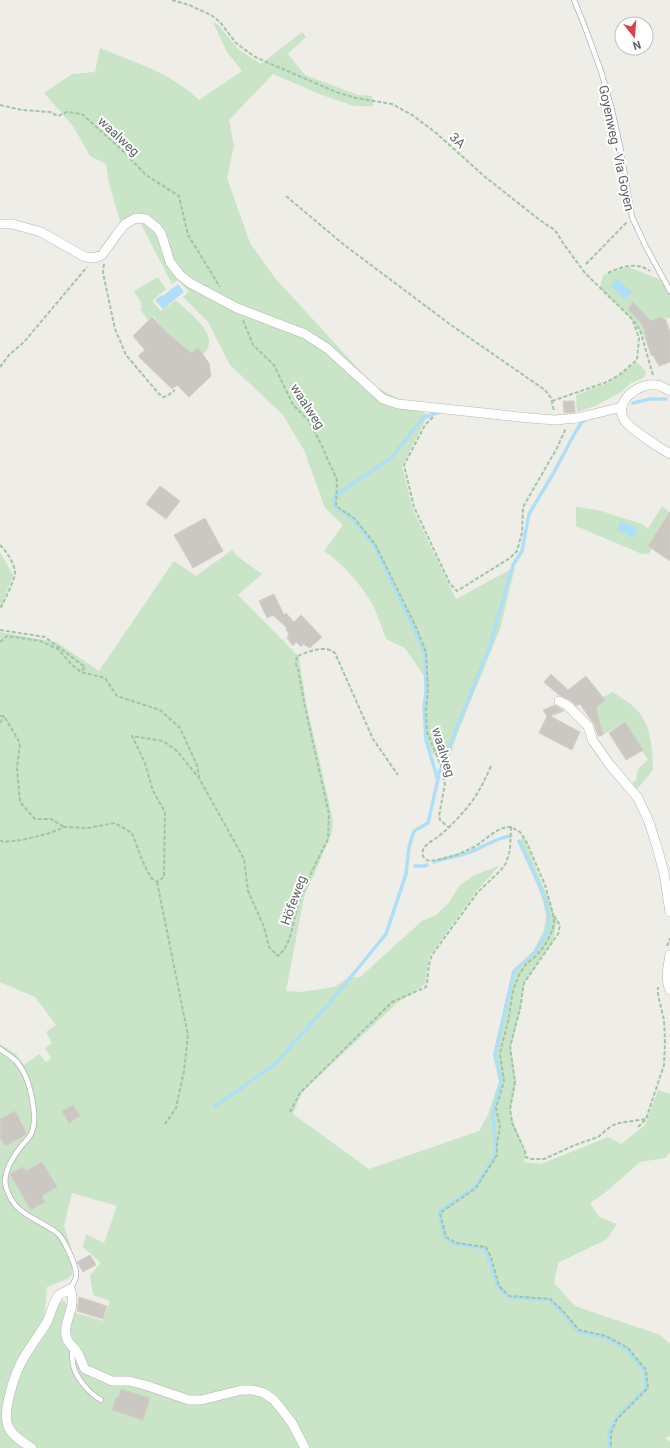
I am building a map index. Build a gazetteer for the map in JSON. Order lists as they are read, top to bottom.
{
  "streets": {
    "lane": ["Goyenweg - Via Goyen"],
    "path": ["waalweg", "3A", "Höfeweg"]
  },
  "north": "bottom"
}
